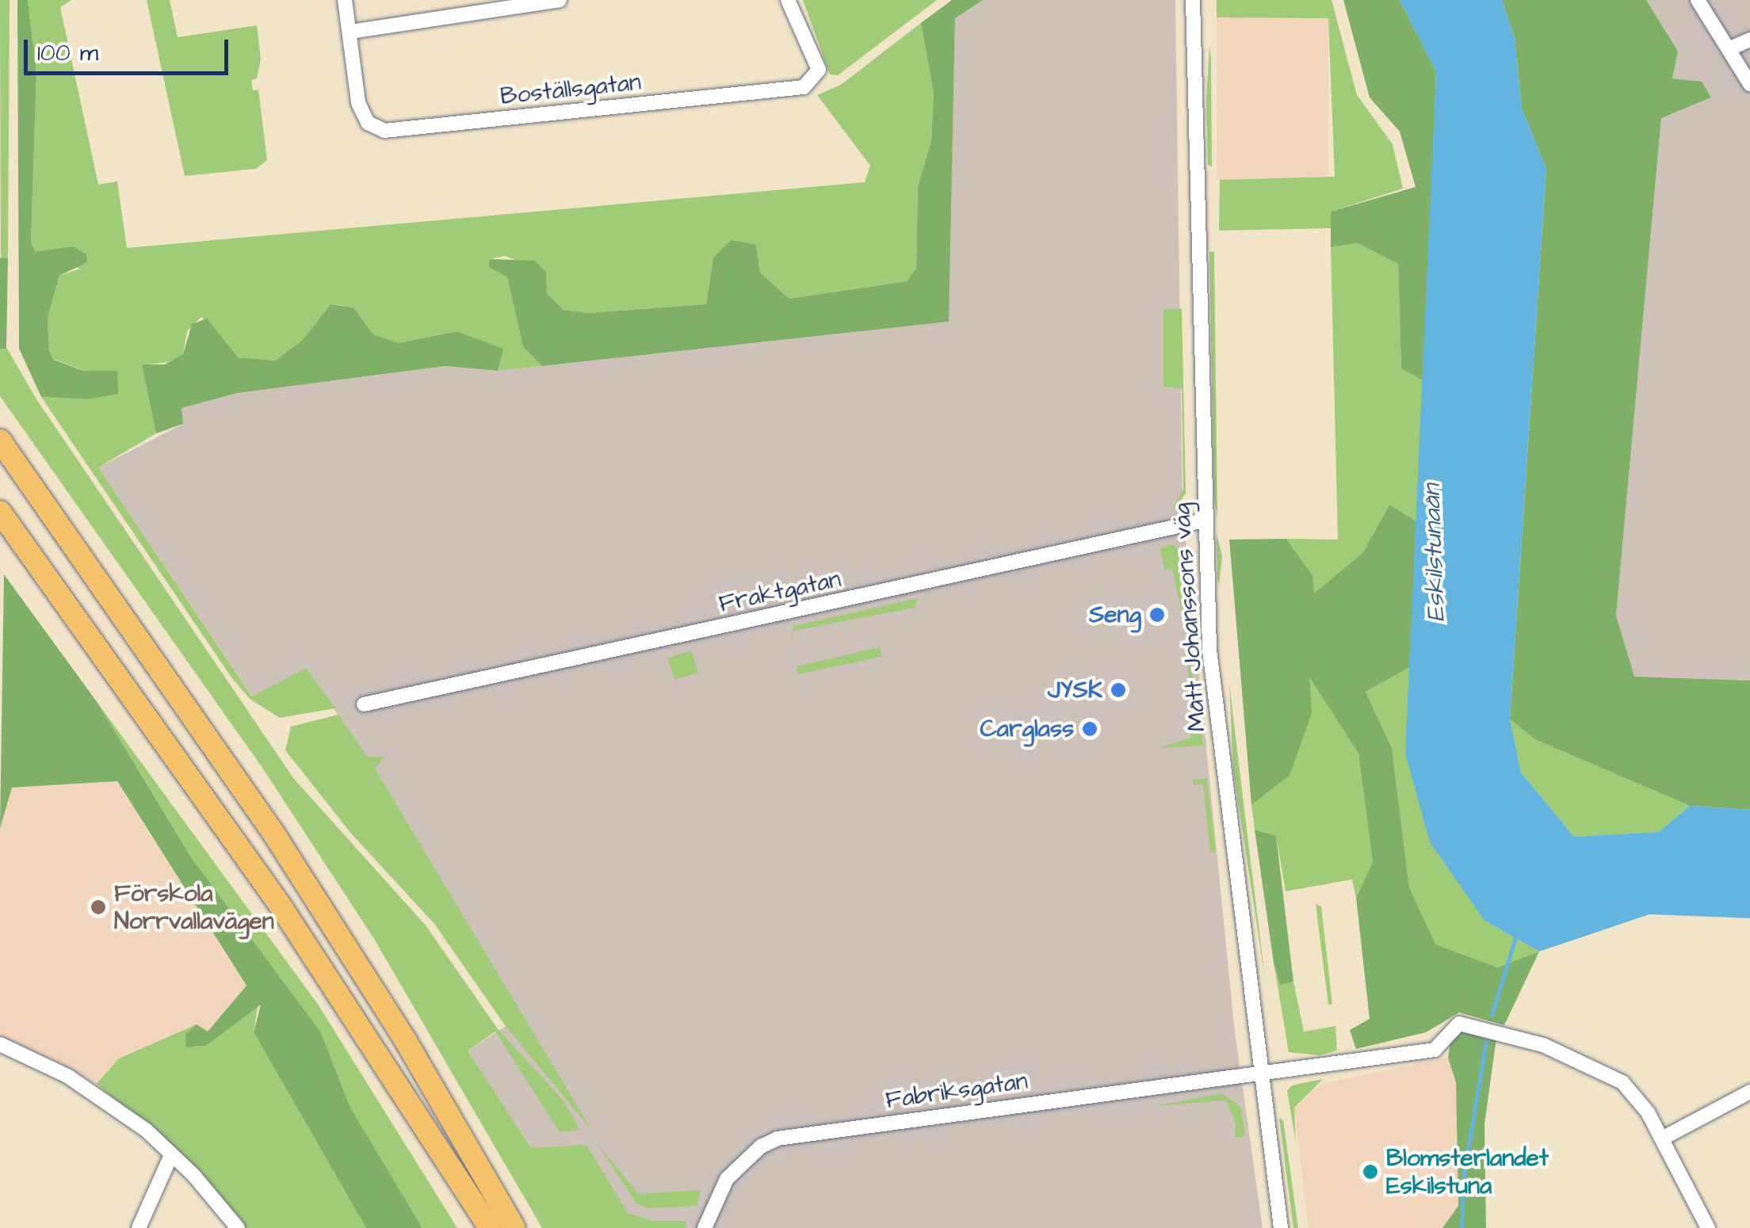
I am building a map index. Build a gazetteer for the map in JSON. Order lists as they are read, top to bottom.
{
  "streets": {
    "street": [
      "Boställsgatan",
      "Fraktgatan",
      "Mått Johanssons väg",
      "Fabriksgatan"
    ]
  },
  "crossings": [
    ["Fraktgatan", "Mått Johanssons väg"],
    ["Mått Johanssons väg", "Fabriksgatan"]
  ],
  "water": ["Eskilstunaån"],
  "places": [
    "Seng",
    "JYSK",
    "Carglass",
    "Förskola Norrvallavägen",
    "Blomsterlandet Eskilstuna"
  ],
  "scale_bar": "100 m"
}
